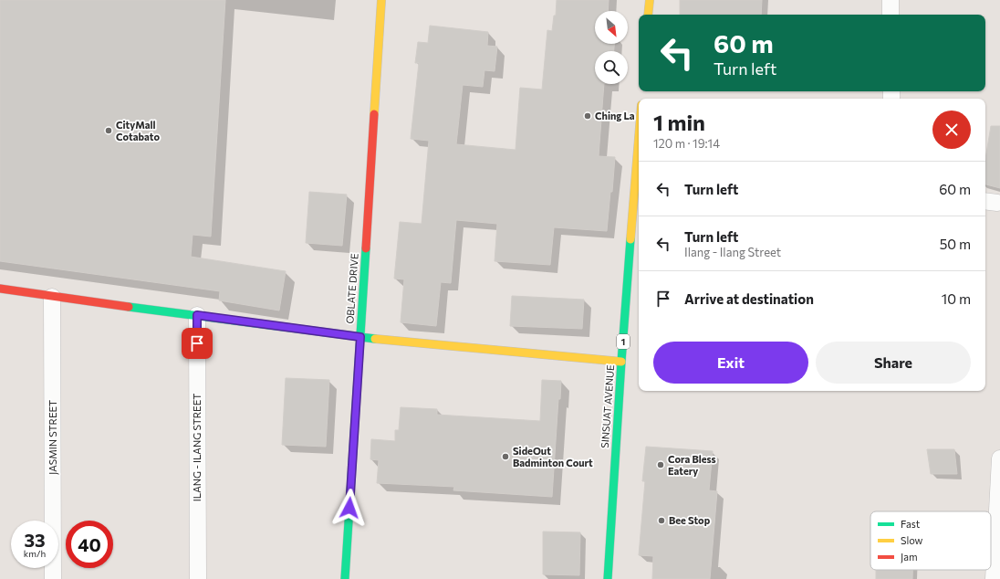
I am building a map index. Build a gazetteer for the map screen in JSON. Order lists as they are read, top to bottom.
{
  "streets": {
    "street": [
      "OBLATE DRIVE",
      "1",
      "SINSUAT AVENUE",
      "JASMIN STREET",
      "ILANG - ILANG STREET"
    ]
  },
  "places": [
    "Ching La",
    "CityMall Cotabato",
    "SideOut Badminton Court",
    "Cora Bless Eatery",
    "Bee Stop"
  ],
  "legend": ["Fast", "Slow", "Jam"],
  "north": "bottom right",
  "page": {
    "turn": ["60 m", "Turn left"],
    "heading": ["1 min", "120 m · 19:14"],
    "list": [
      {
        "name": "Turn left",
        "value": "60 m"
      },
      {
        "name": "Turn left",
        "note": "Ilang - Ilang Street",
        "value": "50 m"
      },
      {
        "name": "Arrive at destination",
        "value": "10 m"
      }
    ],
    "buttons": ["Exit", "Share"],
    "speed": "33 km/h",
    "limit": "40"
  }
}
